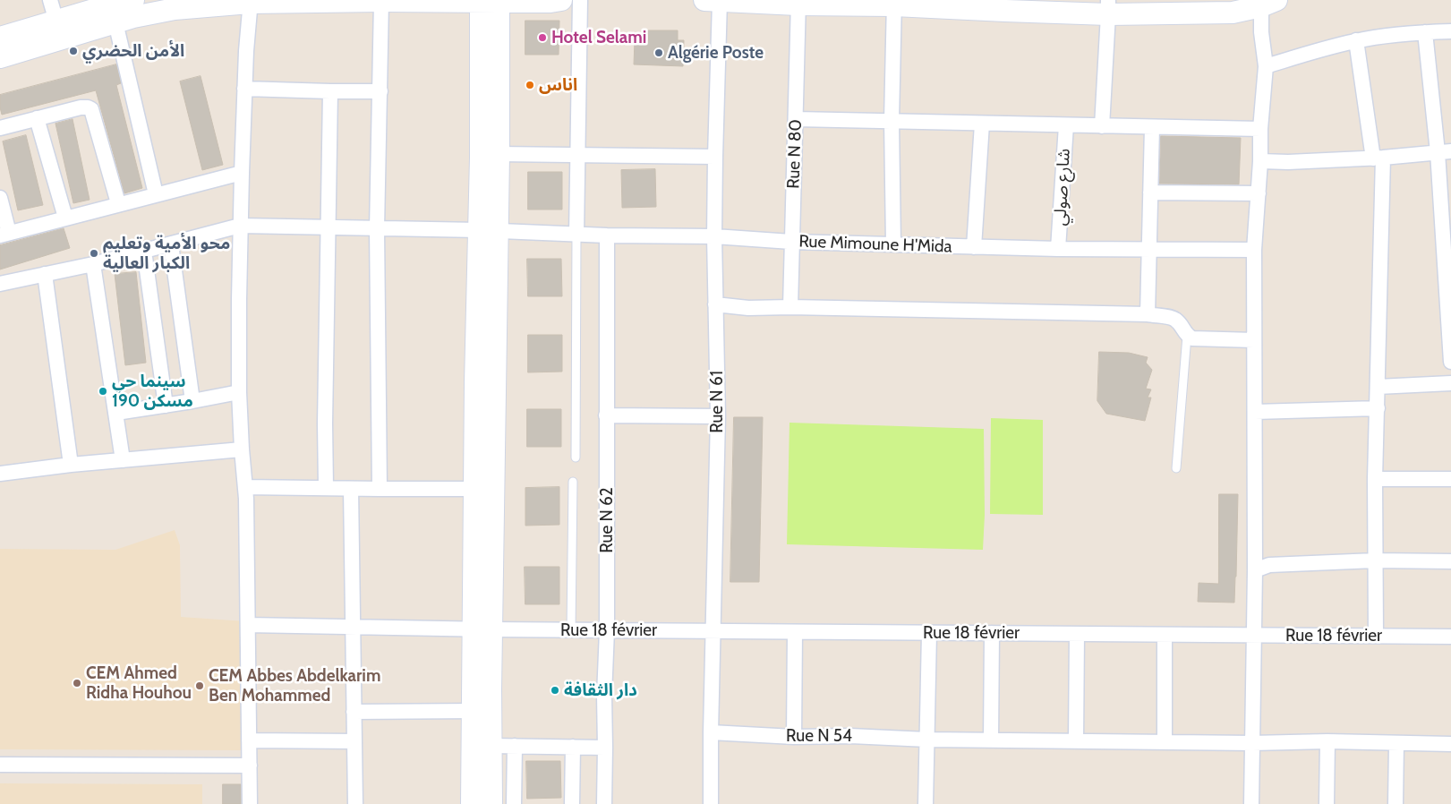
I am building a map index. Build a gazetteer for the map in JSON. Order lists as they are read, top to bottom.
{
  "streets": {
    "street": [
      "Rue N 80",
      "شارع صولي",
      "Rue Mimoune H'Mida",
      "Rue N 61",
      "Rue N 62",
      "Rue 18 février",
      "Rue N 54"
    ]
  },
  "crossings": [
    ["Rue N 80", "Rue Mimoune H'Mida"],
    ["شارع صولي", "Rue Mimoune H'Mida"],
    ["Rue Mimoune H'Mida", "Rue N 61"],
    ["Rue Mimoune H'Mida", "Rue N 62"],
    ["Rue N 61", "Rue 18 février"],
    ["Rue N 61", "Rue N 54"],
    ["Rue N 62", "Rue 18 février"]
  ],
  "places": [
    "Hotel Selami",
    "الأمن الحضري",
    "Algérie Poste",
    "اناس",
    "محو الأمية وتعليم الكبار العالية",
    "سينما حي 190 مسكن",
    "CEM Ahmed Ridha Houhou",
    "CEM Abbes Abdelkarim Ben Mohammed",
    "دار الثقافة"
  ]
}
